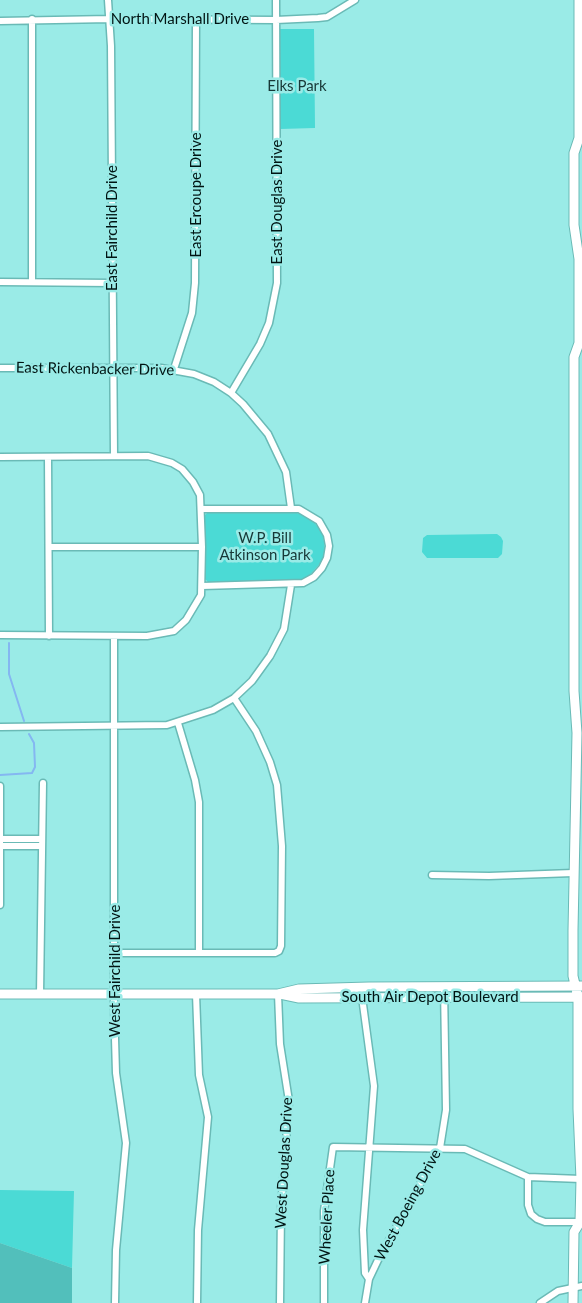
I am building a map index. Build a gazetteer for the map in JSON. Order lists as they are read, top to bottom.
{
  "streets": {
    "main road": ["South Air Depot Boulevard"],
    "street": [
      "North Marshall Drive",
      "East Ercoupe Drive",
      "East Douglas Drive",
      "East Fairchild Drive",
      "East Rickenbacker Drive",
      "West Fairchild Drive",
      "West Douglas Drive",
      "West Boeing Drive",
      "Wheeler Place"
    ]
  },
  "crossings": [
    ["North Marshall Drive", "East Ercoupe Drive"],
    ["North Marshall Drive", "East Douglas Drive"],
    ["North Marshall Drive", "East Fairchild Drive"],
    ["East Ercoupe Drive", "East Rickenbacker Drive"],
    ["East Douglas Drive", "East Rickenbacker Drive"],
    ["East Fairchild Drive", "East Rickenbacker Drive"],
    ["West Fairchild Drive", "South Air Depot Boulevard"],
    ["South Air Depot Boulevard", "West Douglas Drive"],
    ["South Air Depot Boulevard", "West Boeing Drive"],
    ["West Boeing Drive", "Wheeler Place"]
  ],
  "parks": ["Elks Park", "W.P. Bill Atkinson Park"]
}
